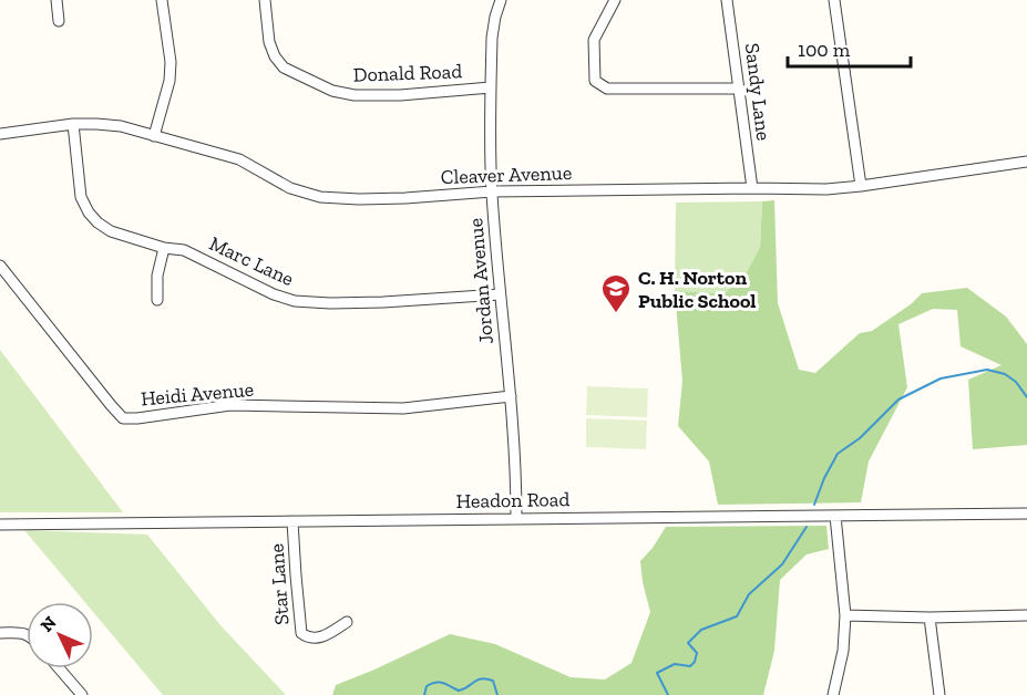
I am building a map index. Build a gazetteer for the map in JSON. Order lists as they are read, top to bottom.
{
  "streets": {
    "street": [
      "Donald Road",
      "Sandy Lane",
      "Cleaver Avenue",
      "Marc Lane",
      "Jordan Avenue",
      "Heidi Avenue",
      "Headon Road",
      "Star Lane"
    ]
  },
  "crossings": [
    ["Donald Road", "Jordan Avenue"],
    ["Sandy Lane", "Cleaver Avenue"],
    ["Cleaver Avenue", "Marc Lane"],
    ["Cleaver Avenue", "Jordan Avenue"],
    ["Marc Lane", "Jordan Avenue"],
    ["Jordan Avenue", "Heidi Avenue"],
    ["Jordan Avenue", "Headon Road"],
    ["Headon Road", "Star Lane"]
  ],
  "places": {
    "school or university": ["C. H. Norton Public School"]
  },
  "scale_bar": "100 m",
  "north": "top left"
}
